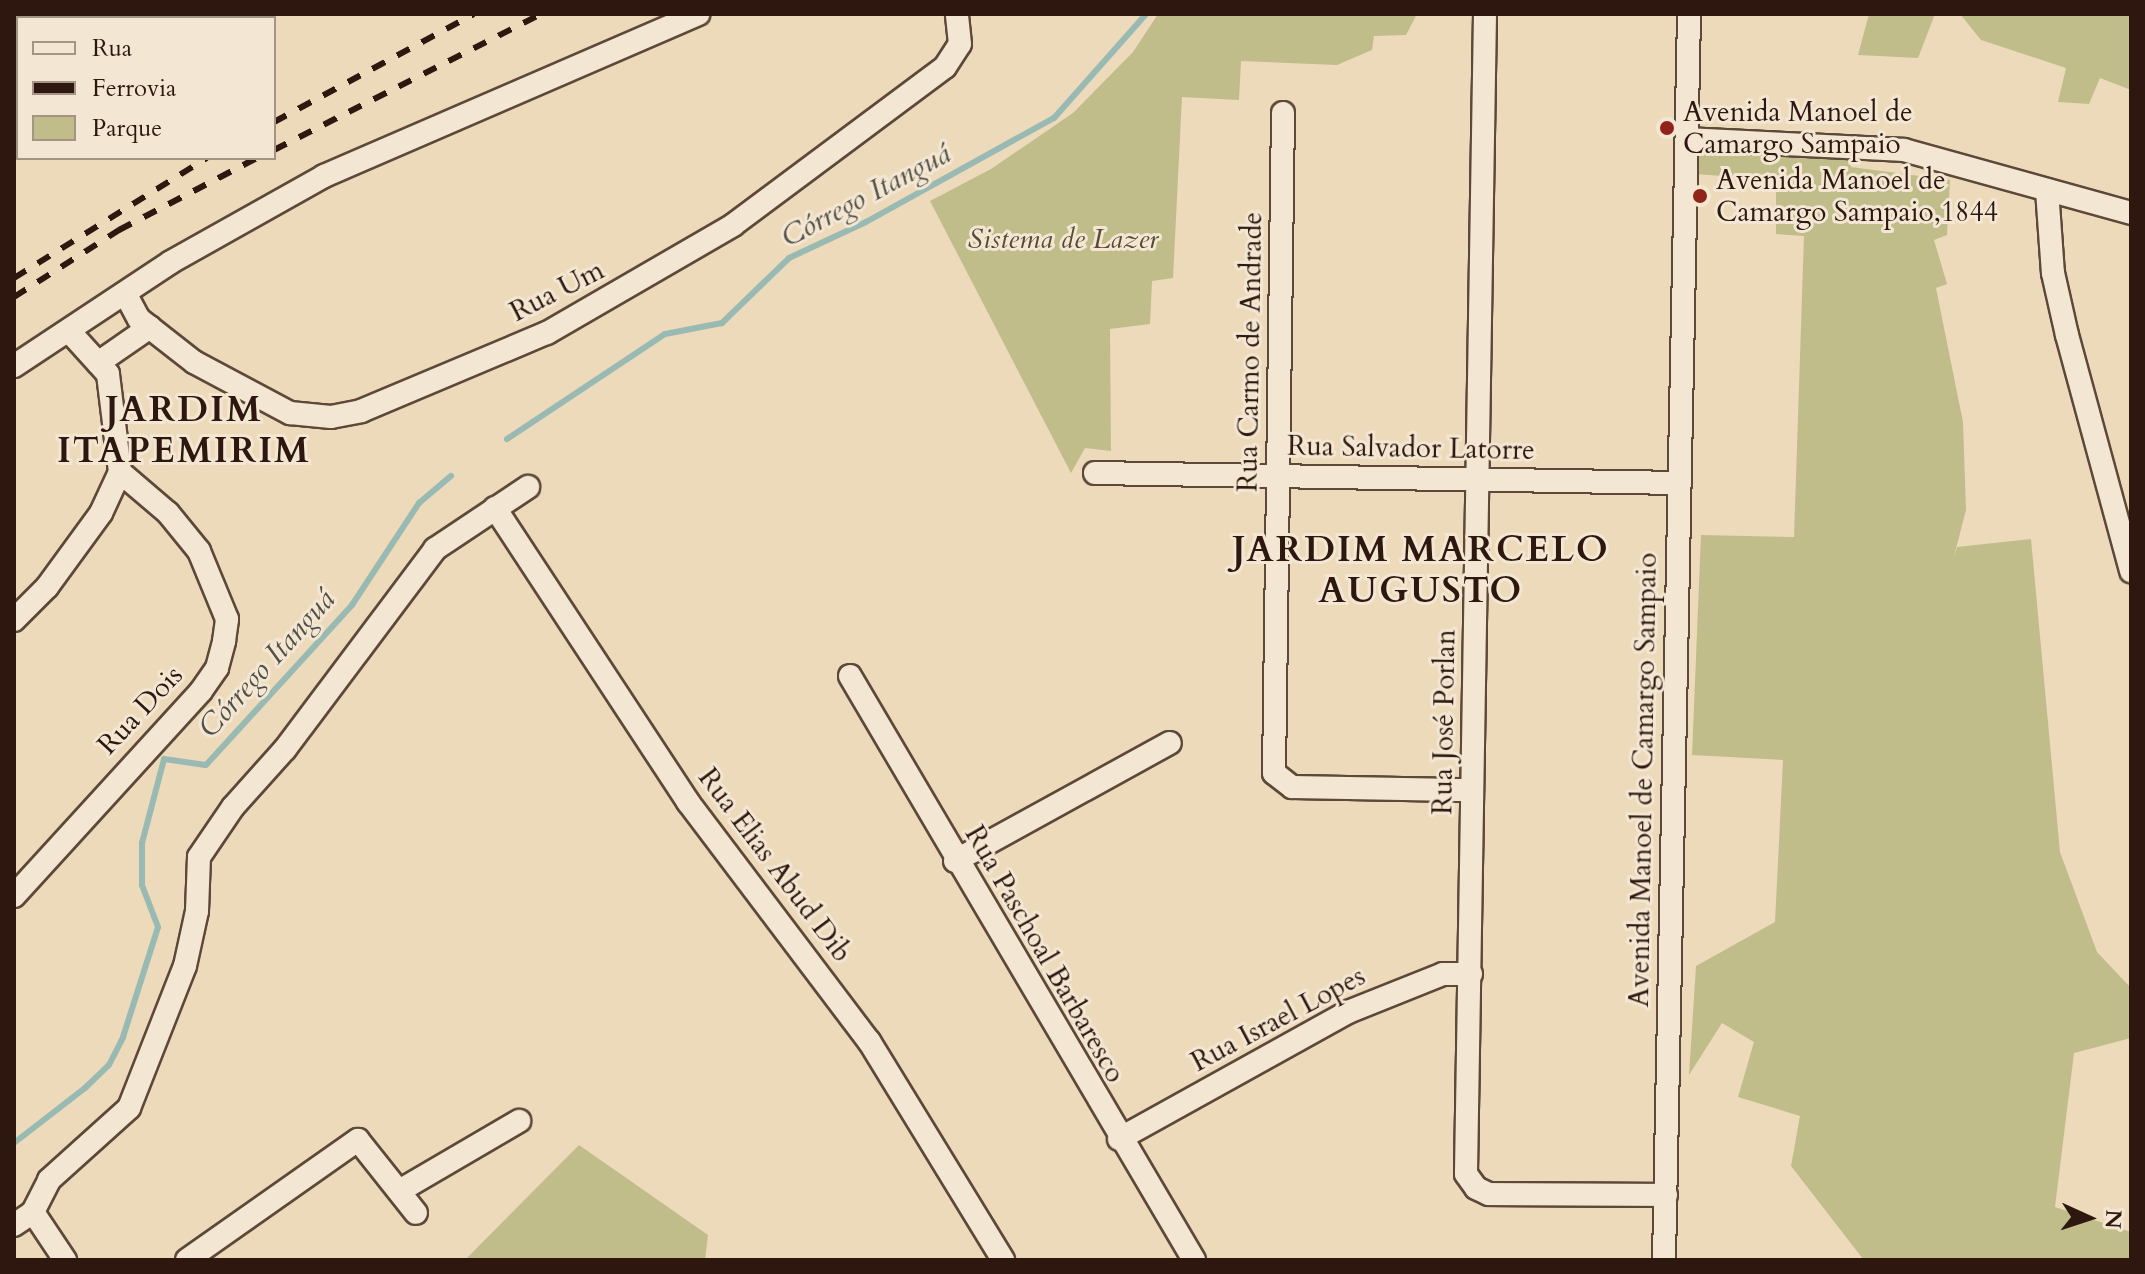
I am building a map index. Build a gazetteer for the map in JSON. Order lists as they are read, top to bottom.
{
  "streets": {
    "street": [
      "Rua Um",
      "Rua Carmo de Andrade",
      "Rua Salvador Latorre",
      "Rua Dois",
      "Rua José Porlan",
      "Avenida Manoel de Camargo Sampaio",
      "Rua Elias Abud Dib",
      "Rua Paschoal Barbaresco",
      "Rua Israel Lopes"
    ]
  },
  "crossings": [
    ["Rua Carmo de Andrade", "Rua Salvador Latorre"],
    ["Rua Carmo de Andrade", "Rua José Porlan"],
    ["Rua Salvador Latorre", "Rua José Porlan"],
    ["Rua Salvador Latorre", "Avenida Manoel de Camargo Sampaio"],
    ["Rua José Porlan", "Avenida Manoel de Camargo Sampaio"],
    ["Rua José Porlan", "Rua Israel Lopes"],
    ["Rua Paschoal Barbaresco", "Rua Israel Lopes"]
  ],
  "districts": ["JARDIM ITAPEMIRIM", "JARDIM MARCELO AUGUSTO"],
  "water": ["Córrego Itanguá"],
  "parks": ["Sistema de Lazer"],
  "places": ["Avenida Manoel de Camargo Sampaio", "Avenida Manoel de Camargo Sampaio,1844"],
  "legend": ["Rua", "Ferrovia", "Parque"],
  "north": "right"
}
